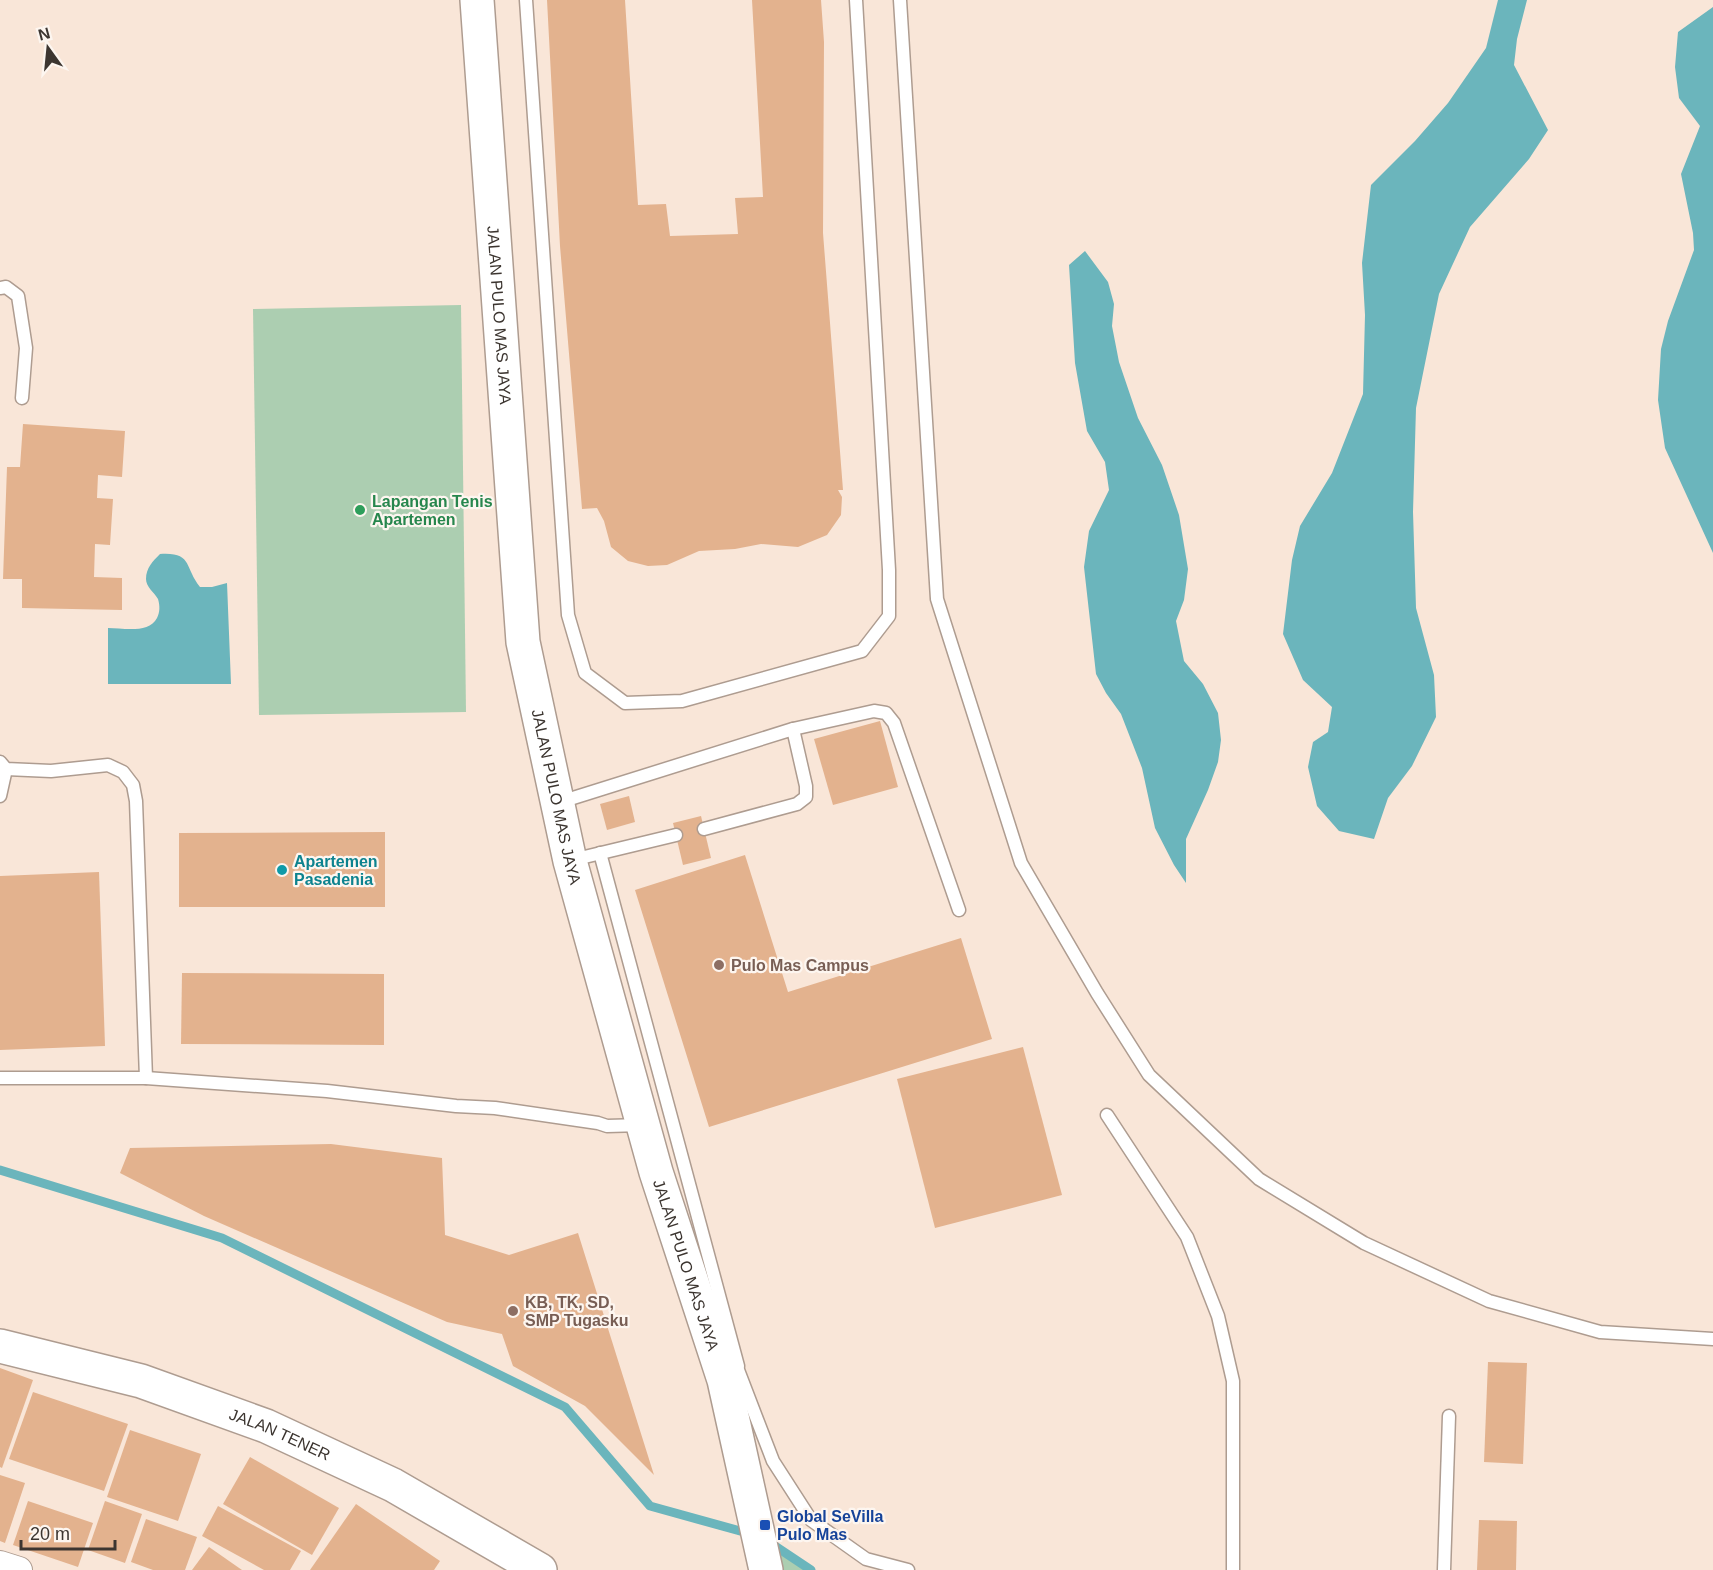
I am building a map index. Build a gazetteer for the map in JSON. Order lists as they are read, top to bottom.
{
  "streets": {
    "street": ["JALAN PULO MAS JAYA", "JALAN TENER"]
  },
  "places": {
    "other": [
      "Lapangan Tenis Apartemen",
      "Apartemen Pasadenia",
      "Pulo Mas Campus",
      "KB, TK, SD, SMP Tugasku"
    ],
    "transit": ["Global SeVilla Pulo Mas"]
  },
  "scale_bar": "20 m",
  "north": "top"
}
